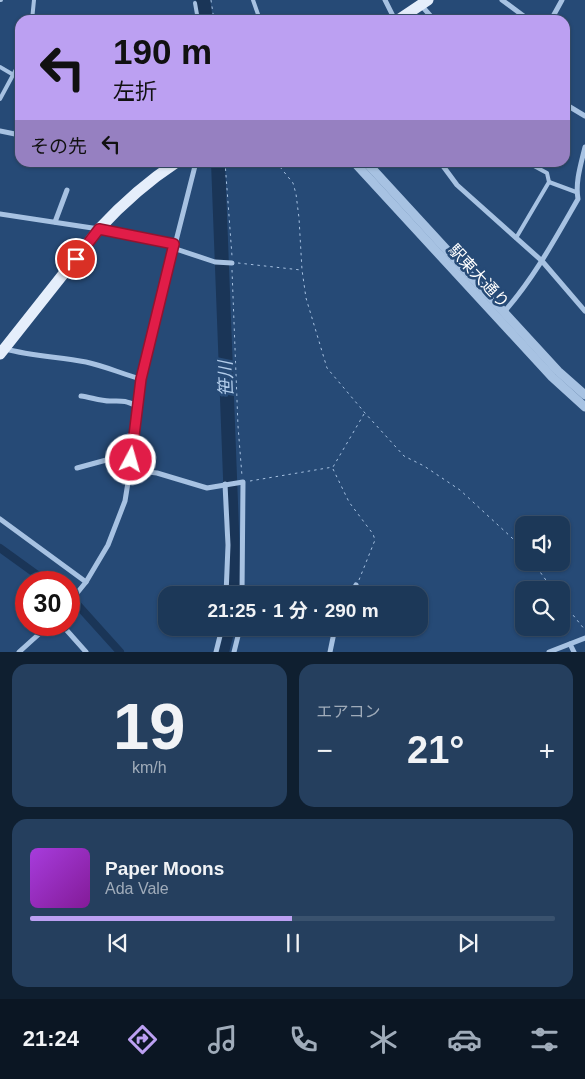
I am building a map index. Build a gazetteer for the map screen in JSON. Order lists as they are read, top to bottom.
{
  "streets": {
    "street": ["駅東大通り"]
  },
  "water": ["笹川"],
  "page": {
    "turn": ["190 m", "左折"],
    "then": "その先",
    "limit": "30",
    "trip": "21:25 · 1 分 · 290 m",
    "tile": [
      ["19", "km/h"],
      "エアコン"
    ],
    "heat": ["−", "21°", "+"],
    "song": ["Paper Moons", "Ada Vale"],
    "tabs": "21:24"
  }
}
